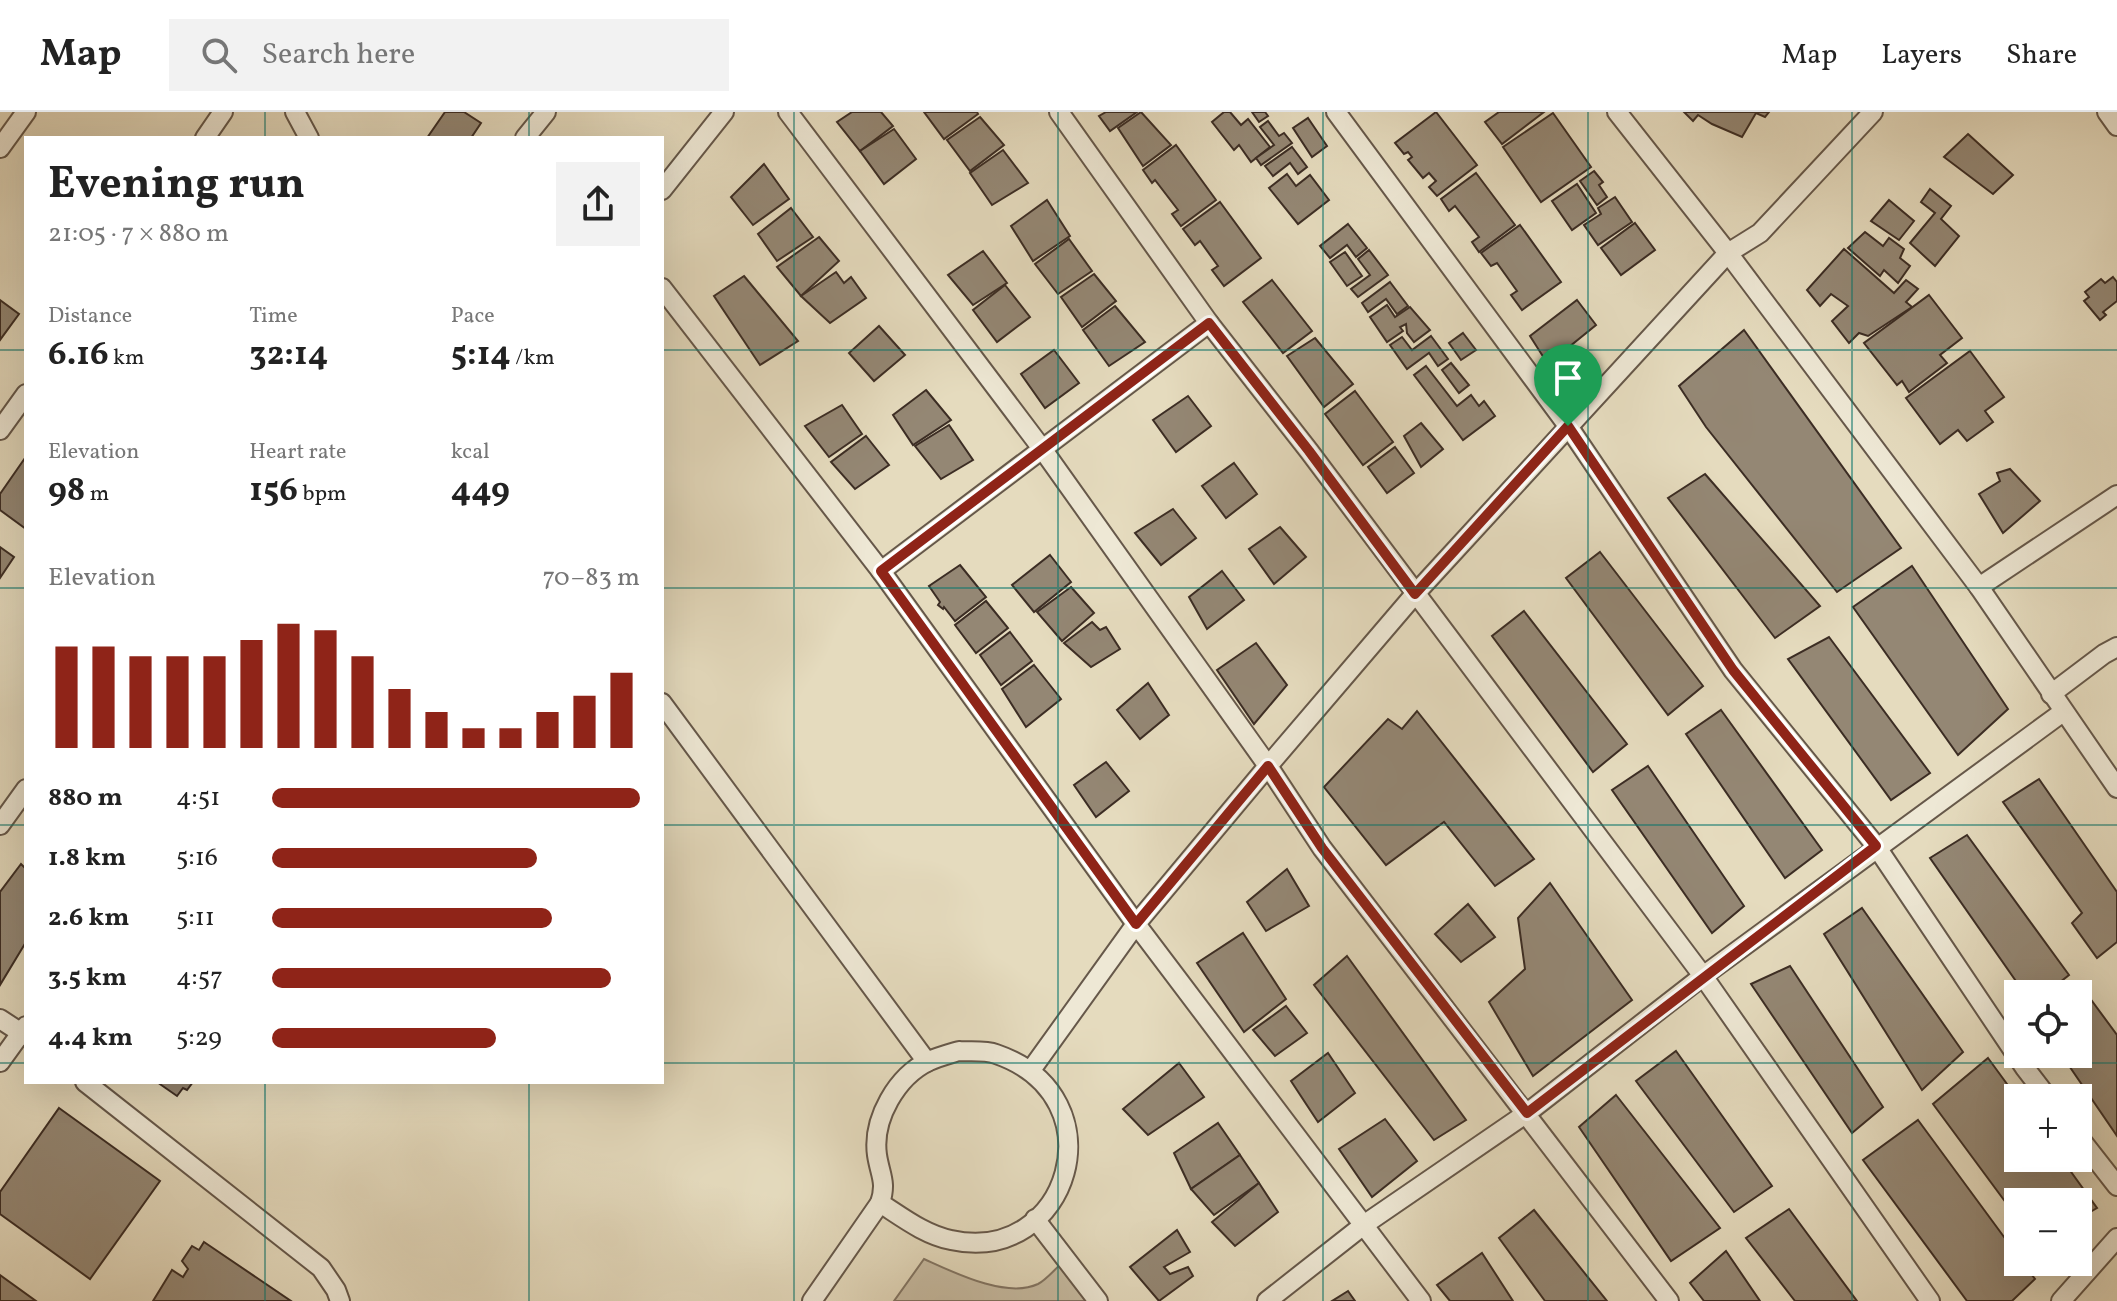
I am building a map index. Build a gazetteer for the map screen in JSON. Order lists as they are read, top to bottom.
{
  "page": {
    "header": "Map",
    "search": "Search here",
    "nav": ["Map", "Layers", "Share"],
    "heading": ["Evening run", "21:05 · 7 × 880 m"],
    "stats": [
      ["Distance", "6.16 km"],
      ["Time", "32:14"],
      ["Pace", "5:14 /km"],
      ["Elevation", "98 m"],
      ["Heart rate", "156 bpm"],
      ["kcal", "449"]
    ],
    "chart": ["Elevation", "70–83 m"],
    "list": [
      {
        "name": "880 m",
        "note": "4:51"
      },
      {
        "name": "1.8 km",
        "note": "5:16"
      },
      {
        "name": "2.6 km",
        "note": "5:11"
      },
      {
        "name": "3.5 km",
        "note": "4:57"
      },
      {
        "name": "4.4 km",
        "note": "5:29"
      }
    ],
    "map_buttons": ["+", "−"]
  }
}
